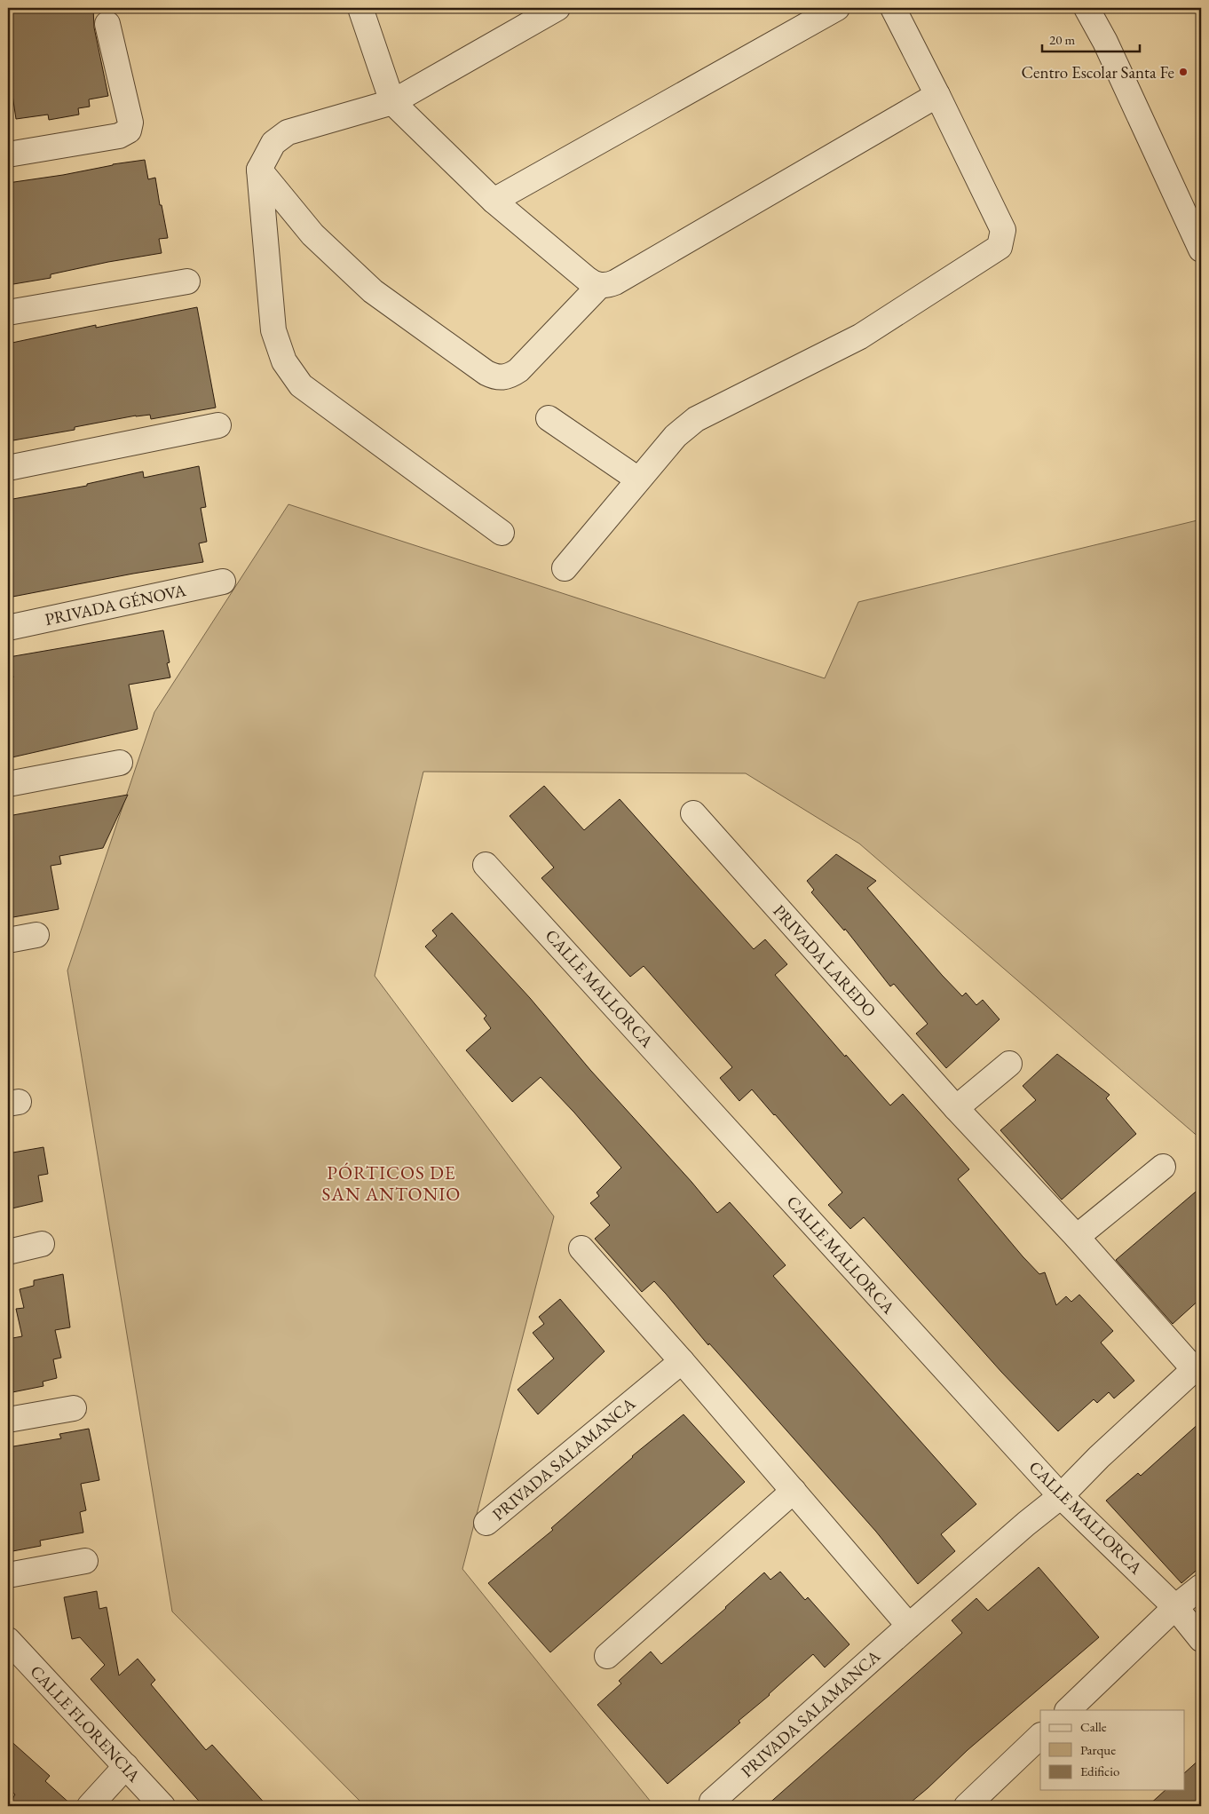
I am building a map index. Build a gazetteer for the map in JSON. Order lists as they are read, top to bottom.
{
  "streets": {
    "street": [
      "PRIVADA GÉNOVA",
      "PRIVADA LAREDO",
      "CALLE MALLORCA",
      "PRIVADA SALAMANCA",
      "CALLE FLORENCIA"
    ]
  },
  "crossings": [
    ["PRIVADA LAREDO", "CALLE MALLORCA"],
    ["PRIVADA LAREDO", "PRIVADA SALAMANCA"],
    ["CALLE MALLORCA", "PRIVADA SALAMANCA"]
  ],
  "districts": ["PÓRTICOS DE SAN ANTONIO"],
  "places": ["Centro Escolar Santa Fe"],
  "legend": ["Calle", "Parque", "Edificio"],
  "scale_bar": "20 m"
}
